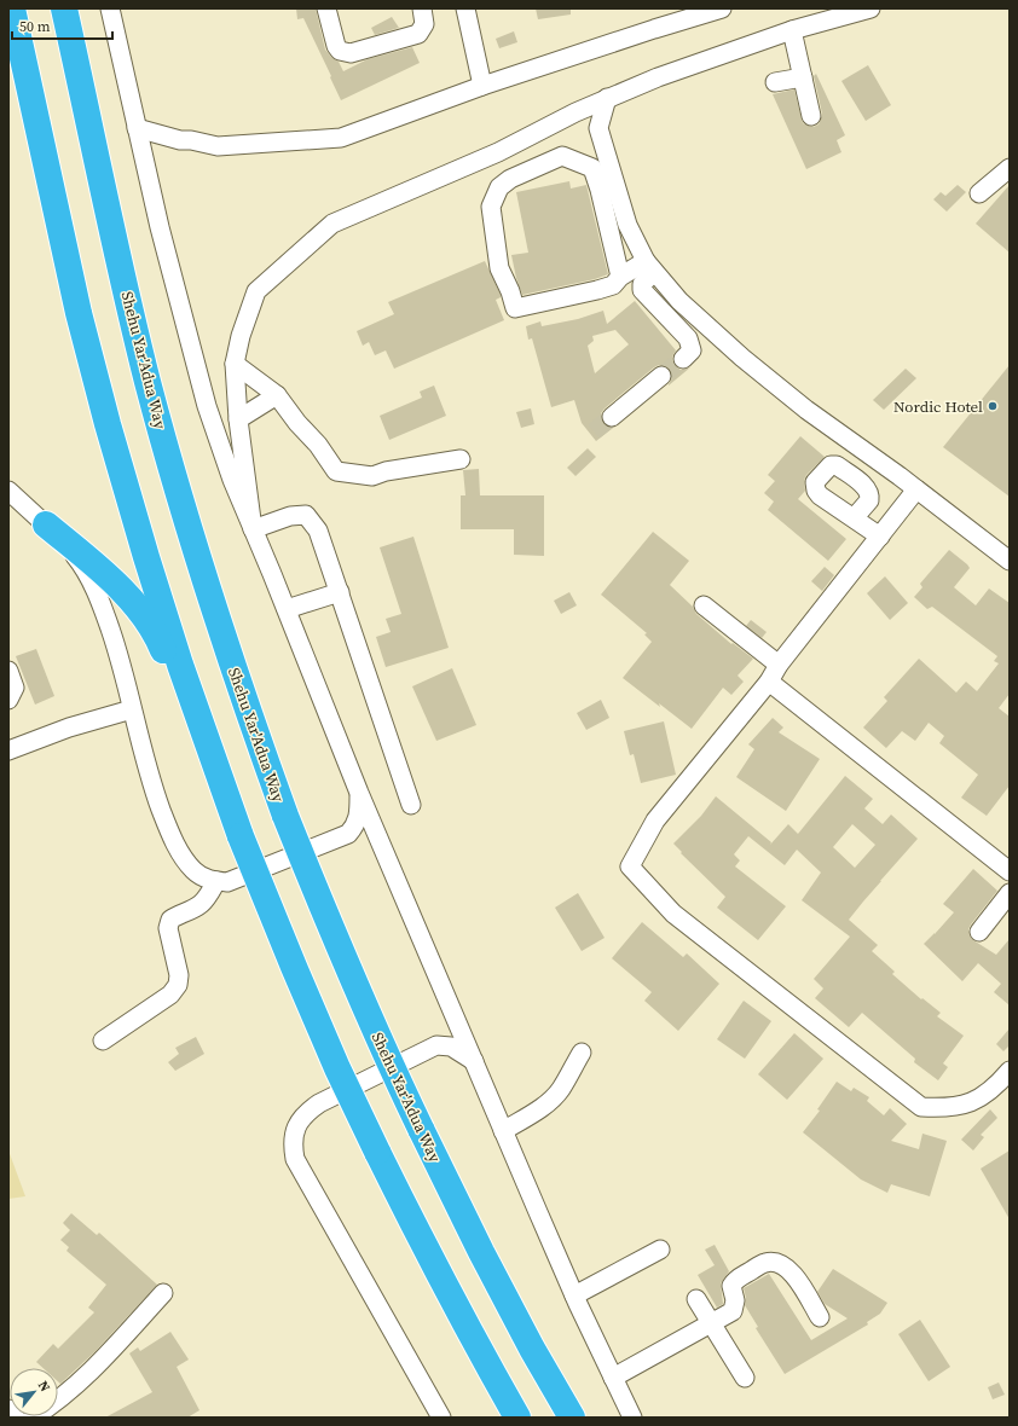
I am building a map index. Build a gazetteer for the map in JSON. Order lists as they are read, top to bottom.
{
  "streets": {
    "highway": ["Shehu Yar'Adua Way"]
  },
  "places": ["Nordic Hotel"],
  "scale_bar": "50 m",
  "north": "top right"
}
